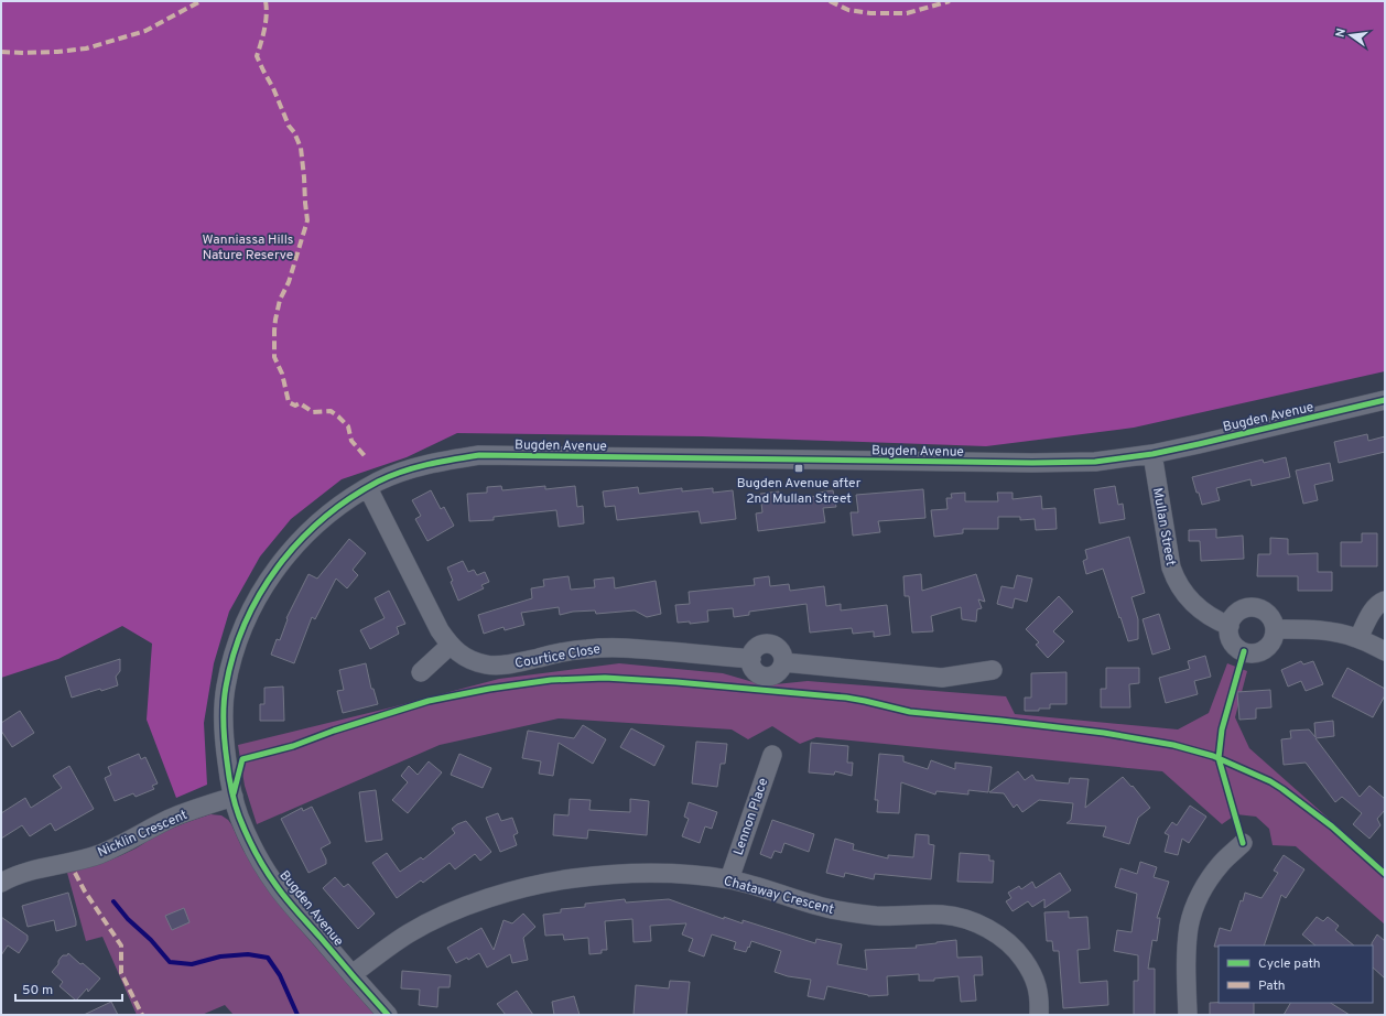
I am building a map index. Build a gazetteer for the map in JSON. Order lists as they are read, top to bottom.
{
  "streets": {
    "street": [
      "Bugden Avenue",
      "Mullan Street",
      "Courtice Close",
      "Lennon Place",
      "Nicklin Crescent",
      "Chataway Crescent"
    ]
  },
  "crossings": [
    ["Bugden Avenue", "Mullan Street"],
    ["Bugden Avenue", "Courtice Close"],
    ["Bugden Avenue", "Nicklin Crescent"],
    ["Bugden Avenue", "Chataway Crescent"],
    ["Lennon Place", "Chataway Crescent"]
  ],
  "parks": ["Wanniassa Hills Nature Reserve"],
  "places": {
    "transit": ["Bugden Avenue after 2nd Mullan Street"]
  },
  "legend": ["Cycle path", "Path"],
  "scale_bar": "50 m",
  "north": "left"
}
